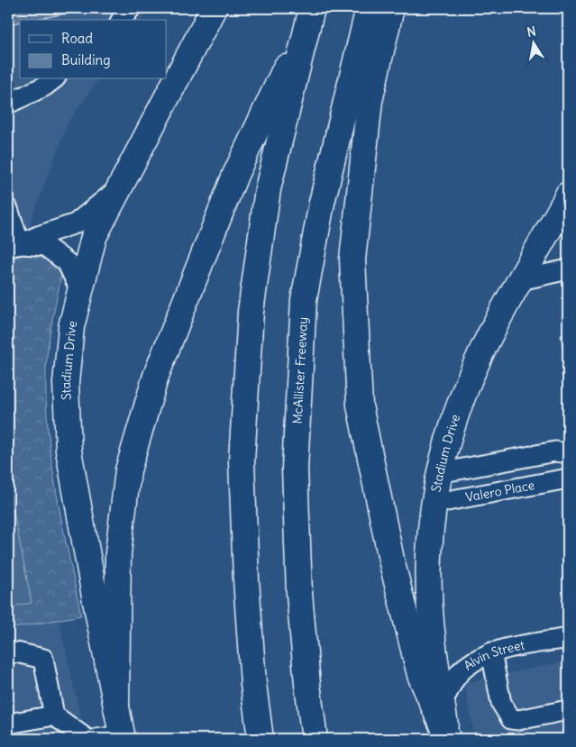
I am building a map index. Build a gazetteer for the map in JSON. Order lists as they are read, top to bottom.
{
  "streets": {
    "main road": ["Stadium Drive", "McAllister Freeway"],
    "street": ["Valero Place", "Alvin Street"]
  },
  "crossings": [
    ["Stadium Drive", "Valero Place"],
    ["Stadium Drive", "Alvin Street"]
  ],
  "legend": ["Road", "Building"],
  "north": "top"
}
